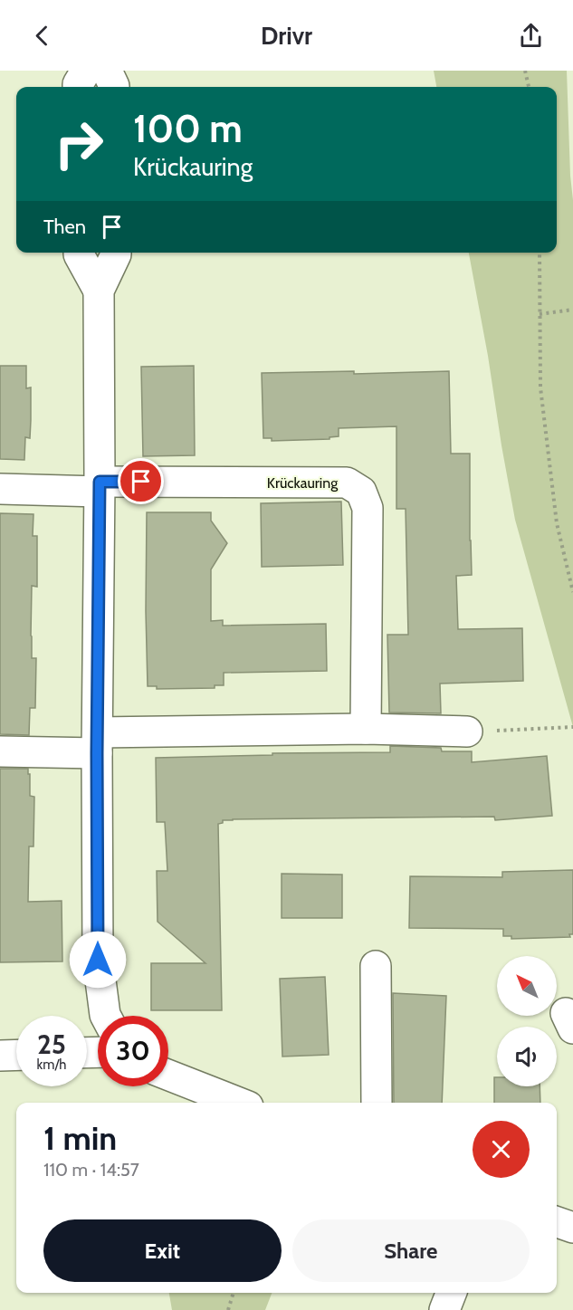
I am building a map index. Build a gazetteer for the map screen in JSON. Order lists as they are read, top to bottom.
{
  "streets": {
    "street": ["Krückauring"]
  },
  "north": "top left",
  "page": {
    "header": "Drivr",
    "turn": ["100 m", "Krückauring"],
    "then": "Then",
    "speed": "25 km/h",
    "limit": "30",
    "heading": ["1 min", "110 m · 14:57"],
    "buttons": ["Exit", "Share"]
  }
}
